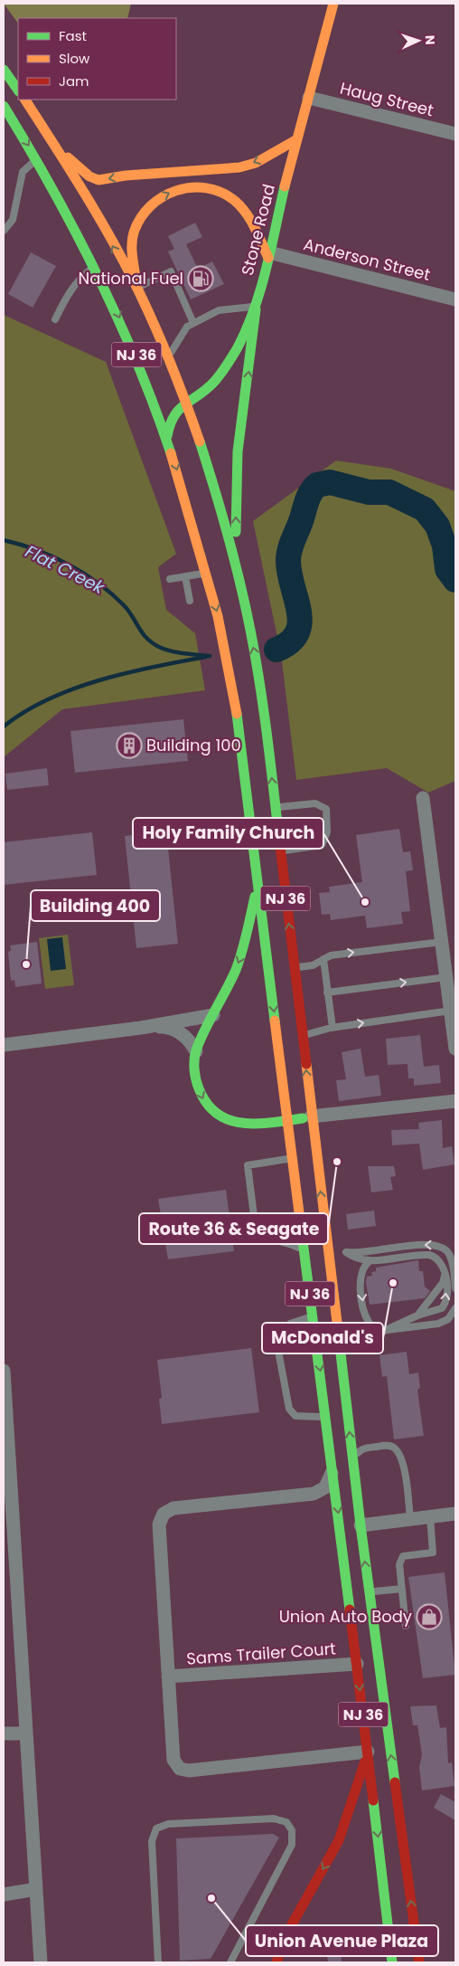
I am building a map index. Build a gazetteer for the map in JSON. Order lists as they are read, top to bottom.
{
  "streets": {
    "main road": ["Stone Road", "NJ 36"],
    "street": ["Haug Street", "Anderson Street", "Sams Trailer Court"]
  },
  "crossings": [
    ["Haug Street", "Stone Road"],
    ["Stone Road", "Anderson Street"],
    ["Stone Road", "NJ 36"],
    ["NJ 36", "Sams Trailer Court"]
  ],
  "water": ["Flat Creek"],
  "places": {
    "fuel station": ["National Fuel"],
    "building": ["Building 100"],
    "other": [
      "Holy Family Church",
      "Building 400",
      "Route 36 & Seagate",
      "McDonald's",
      "Union Avenue Plaza"
    ],
    "shop": ["Union Auto Body"]
  },
  "legend": ["Fast", "Slow", "Jam"],
  "north": "right"
}
